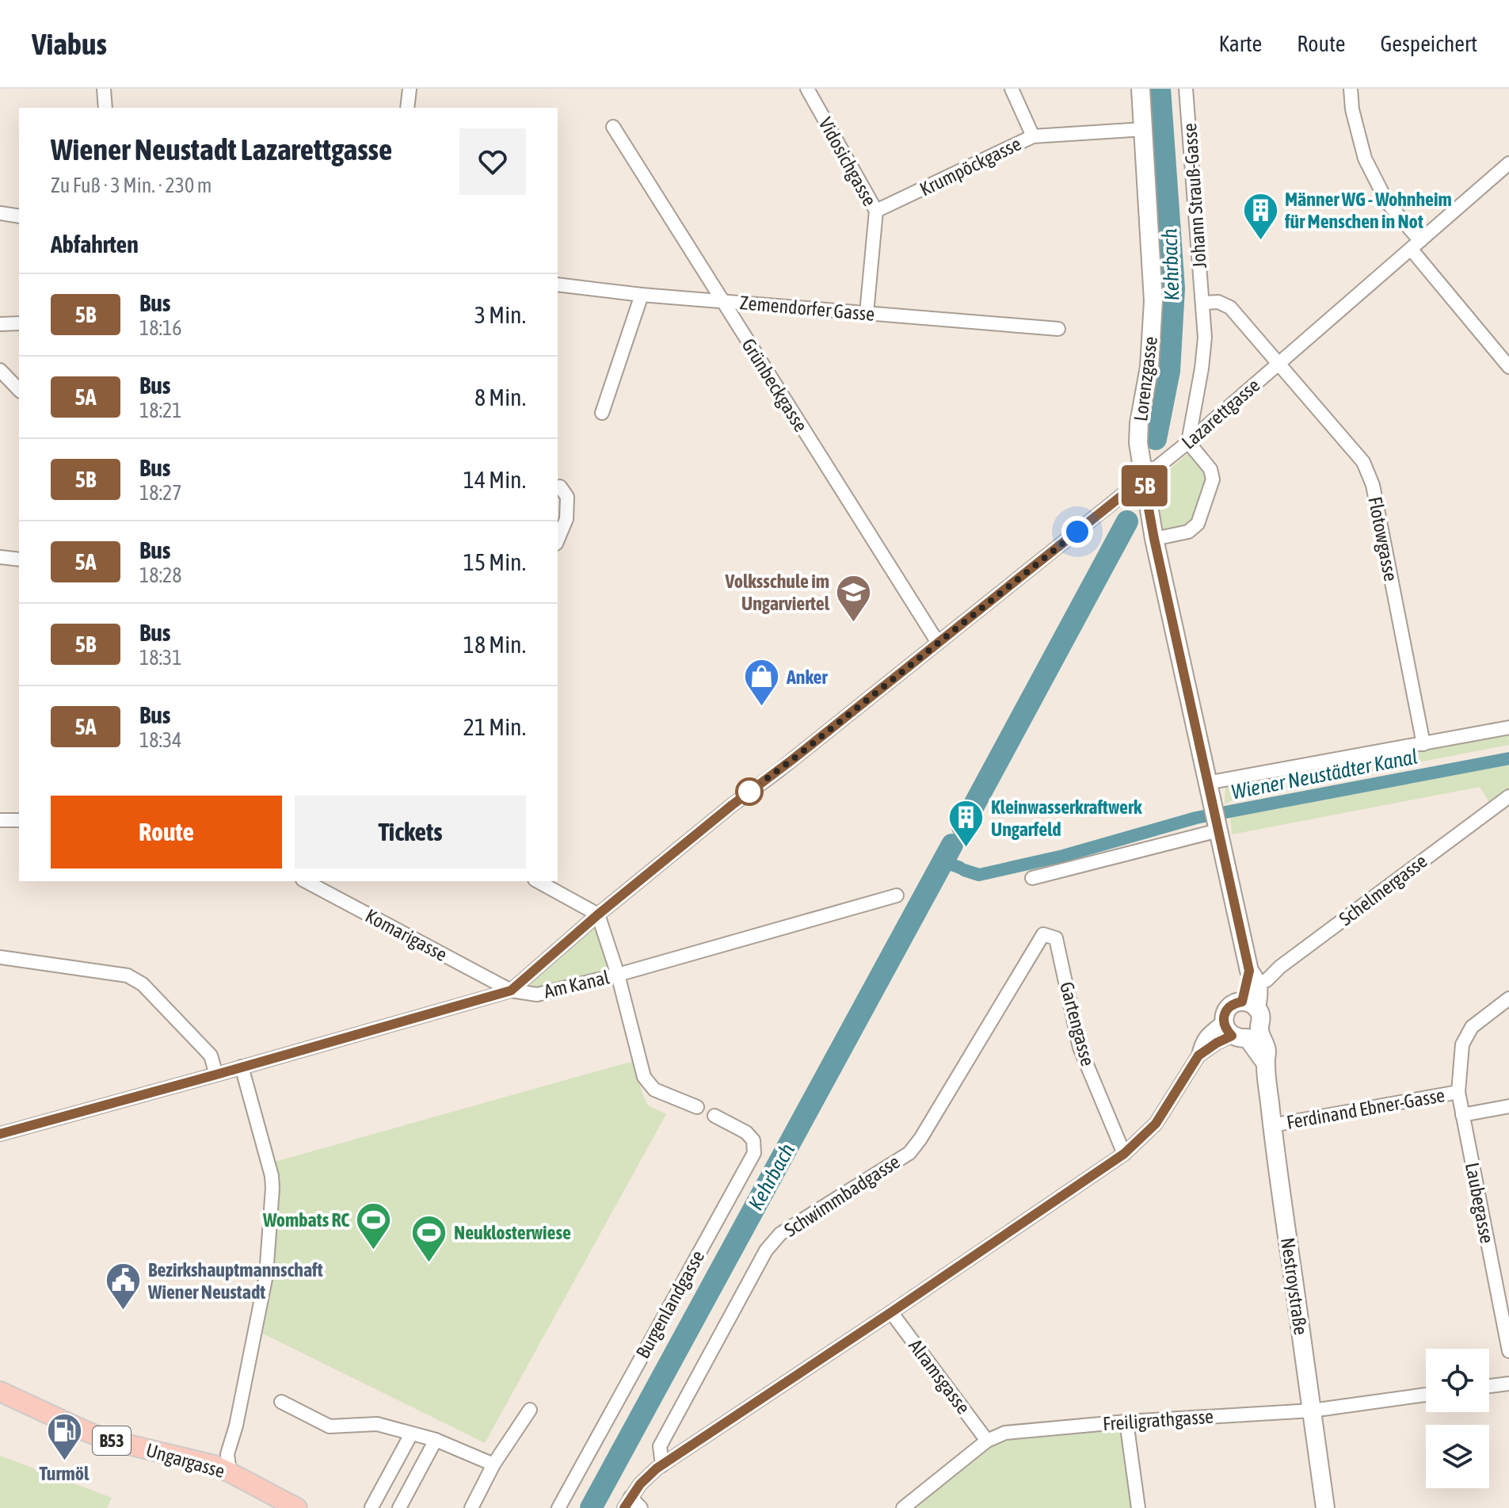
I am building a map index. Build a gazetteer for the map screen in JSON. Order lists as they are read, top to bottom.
{
  "streets": {
    "main road": ["B53", "Ungargasse"],
    "street": [
      "Vidosichgasse",
      "Krumpöckgasse",
      "Johann Strauß-Gasse",
      "Zemendorfer Gasse",
      "Lorenzgasse",
      "Grünbeckgasse",
      "Lazarettgasse",
      "Flotowgasse",
      "Schelmergasse",
      "Komarigasse",
      "Am Kanal",
      "Gartengasse",
      "Ferdinand Ebner-Gasse",
      "Schwimmbadgasse",
      "Laubegasse",
      "Nestroystraße",
      "Burgenlandgasse",
      "Alramsgasse",
      "Freiligrathgasse"
    ]
  },
  "crossings": [
    ["Vidosichgasse", "Krumpöckgasse"],
    ["Vidosichgasse", "Zemendorfer Gasse"],
    ["Krumpöckgasse", "Lorenzgasse"],
    ["Johann Strauß-Gasse", "Lazarettgasse"],
    ["Zemendorfer Gasse", "Grünbeckgasse"],
    ["Lorenzgasse", "Lazarettgasse"],
    ["Lorenzgasse", "Schelmergasse"],
    ["Grünbeckgasse", "Lazarettgasse"],
    ["Lazarettgasse", "Flotowgasse"],
    ["Lazarettgasse", "Komarigasse"],
    ["Lazarettgasse", "Am Kanal"],
    ["Komarigasse", "Am Kanal"],
    ["Gartengasse", "Schwimmbadgasse"],
    ["Ferdinand Ebner-Gasse", "Laubegasse"],
    ["Ferdinand Ebner-Gasse", "Nestroystraße"],
    ["Nestroystraße", "Freiligrathgasse"],
    ["Alramsgasse", "Freiligrathgasse"]
  ],
  "water": ["Kehrbach", "Wiener Neustädter Kanal"],
  "places": {
    "building": ["Männer WG - Wohnheim für Menschen in Not", "Kleinwasserkraftwerk Ungarfeld"],
    "school or university": ["Volksschule im Ungarviertel"],
    "shop": ["Anker"],
    "sports": ["Wombats RC", "Neuklosterwiese"],
    "public building": ["Bezirkshauptmannschaft Wiener Neustadt"],
    "fuel station": ["Turmöl"]
  },
  "lines": ["bus line 5B"],
  "page": {
    "header": "Viabus",
    "nav": ["Karte", "Route", "Gespeichert"],
    "on_map": "5B",
    "heading": [
      ["Wiener Neustadt Lazarettgasse", "Zu Fuß · 3 Min. · 230 m"],
      "Abfahrten"
    ],
    "list": [
      {
        "mark": "5B",
        "name": "Bus",
        "note": "18:16",
        "value": "3 Min."
      },
      {
        "mark": "5A",
        "name": "Bus",
        "note": "18:21",
        "value": "8 Min."
      },
      {
        "mark": "5B",
        "name": "Bus",
        "note": "18:27",
        "value": "14 Min."
      },
      {
        "mark": "5A",
        "name": "Bus",
        "note": "18:28",
        "value": "15 Min."
      },
      {
        "mark": "5B",
        "name": "Bus",
        "note": "18:31",
        "value": "18 Min."
      },
      {
        "mark": "5A",
        "name": "Bus",
        "note": "18:34",
        "value": "21 Min."
      }
    ],
    "buttons": ["Route", "Tickets"]
  }
}
